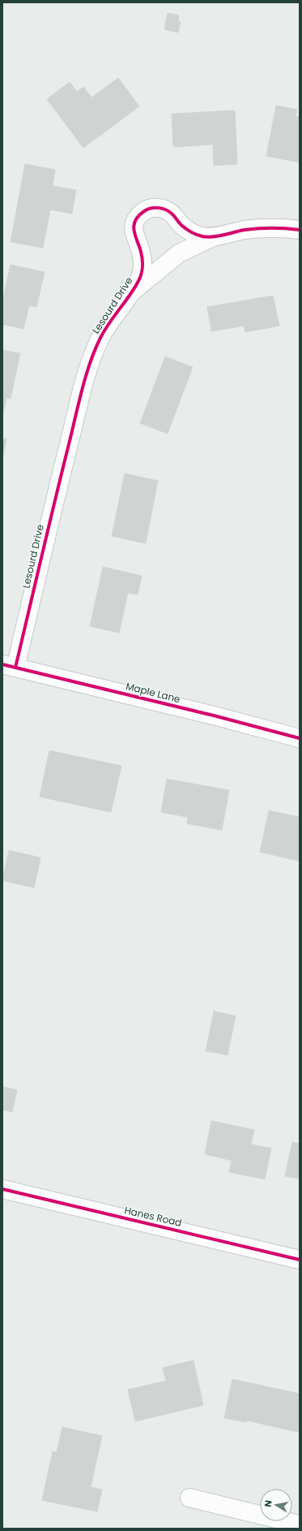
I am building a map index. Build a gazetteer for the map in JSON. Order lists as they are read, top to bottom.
{
  "streets": {
    "street": ["Lesourd Drive", "Maple Lane", "Hanes Road"]
  },
  "crossings": [
    ["Lesourd Drive", "Maple Lane"]
  ],
  "north": "left"
}
